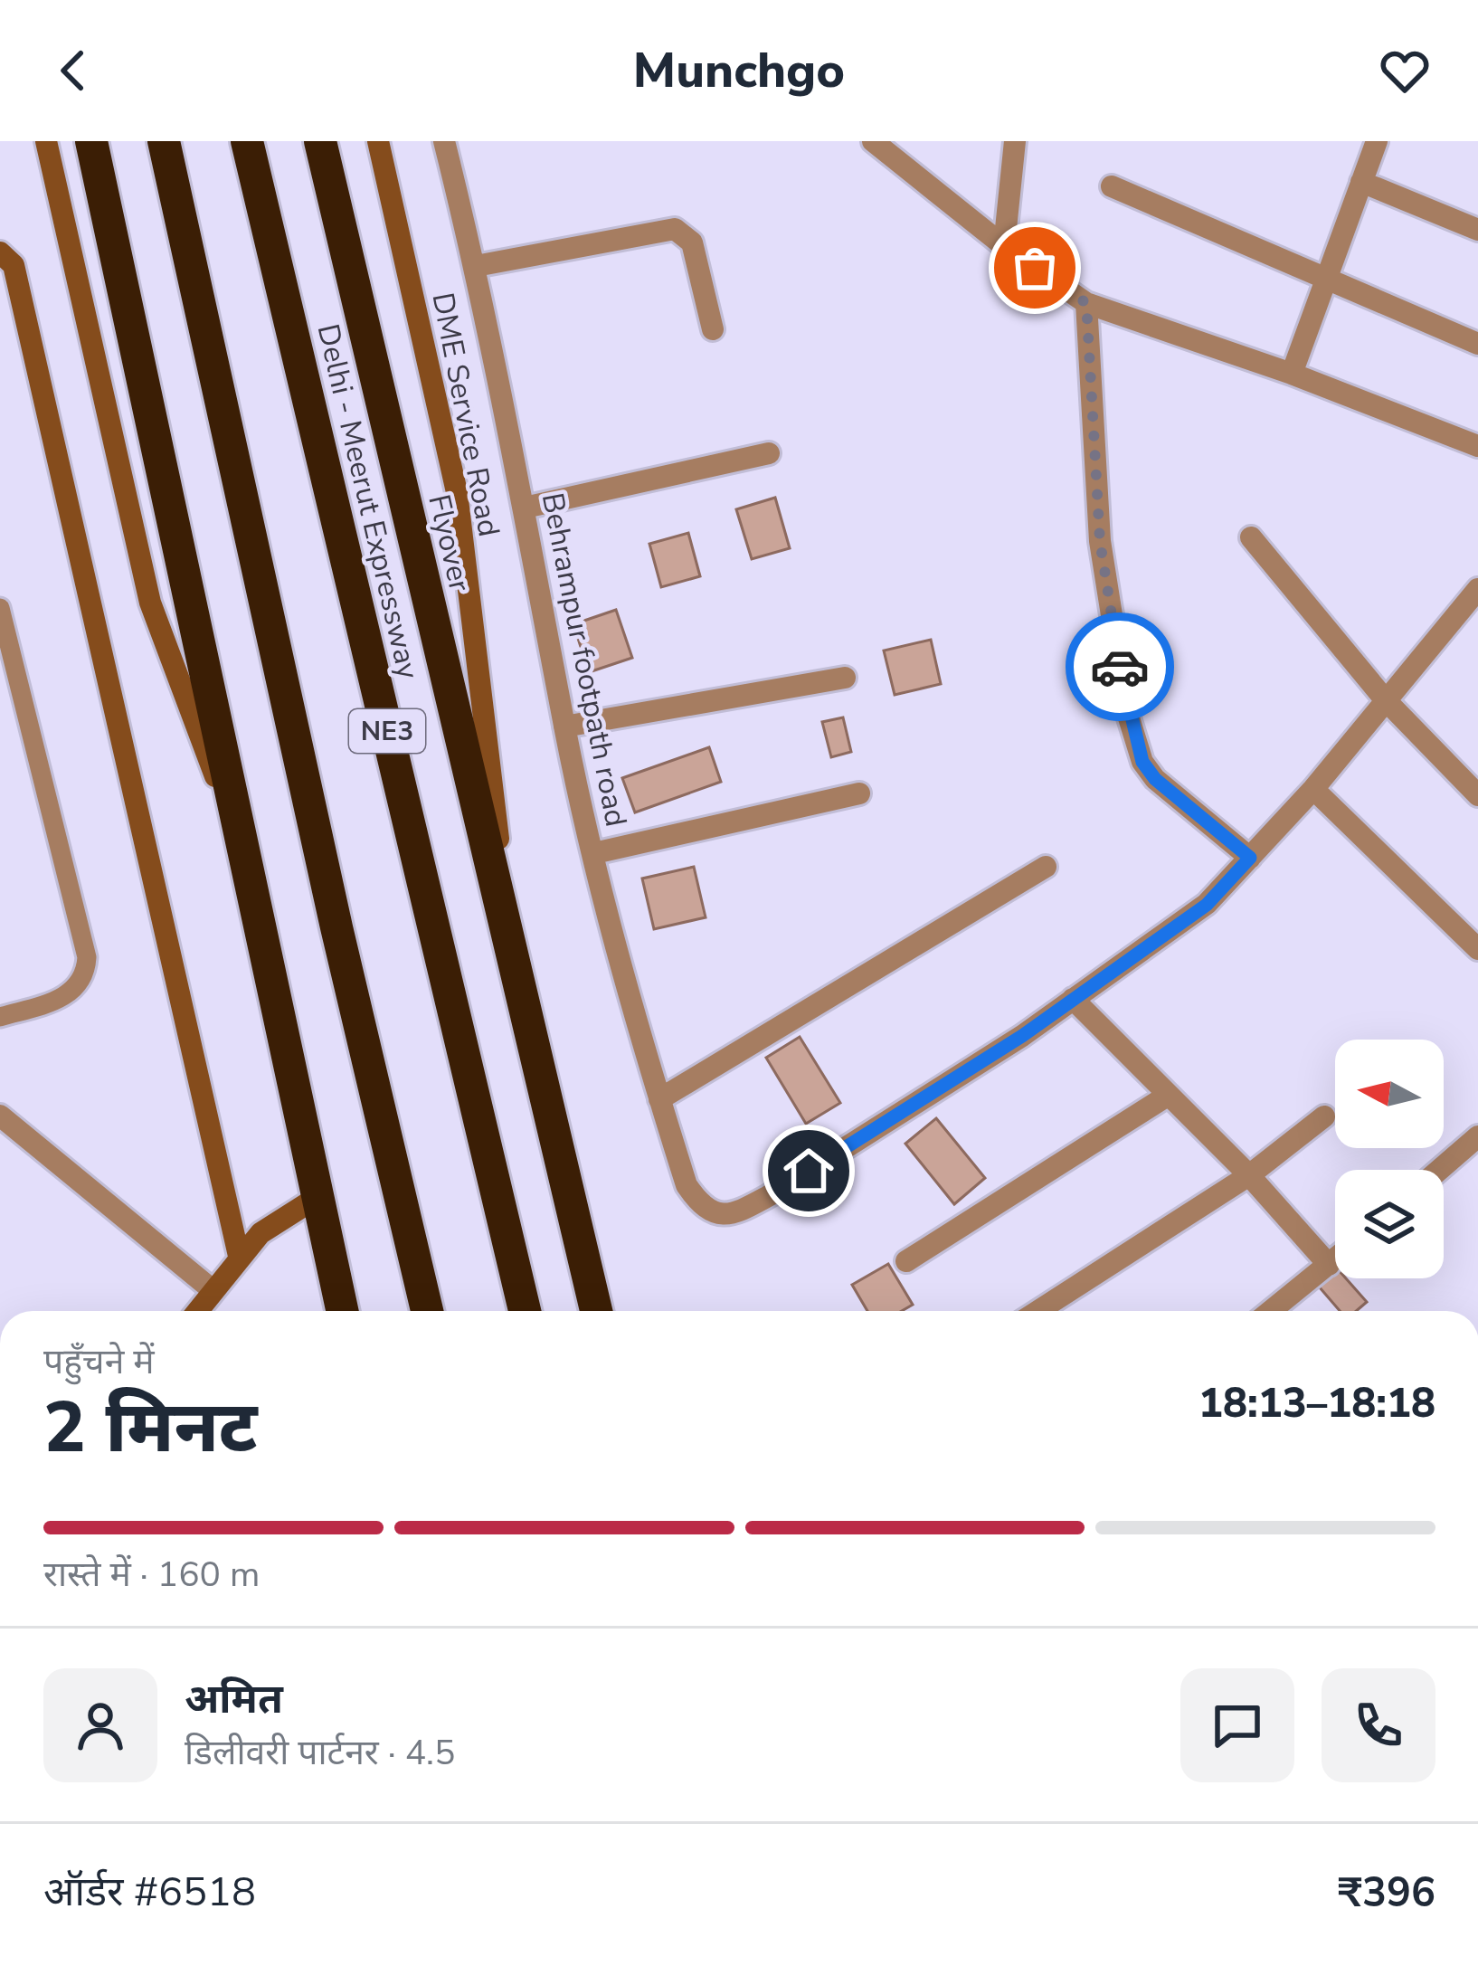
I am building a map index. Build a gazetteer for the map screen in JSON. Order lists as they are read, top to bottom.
{
  "streets": {
    "highway": ["Delhi - Meerut Expressway", "Flyover", "NE3"],
    "main road": ["DME Service Road"],
    "street": ["Behrampur footpath road"]
  },
  "crossings": [
    ["DME Service Road", "Flyover"]
  ],
  "north": "left",
  "page": {
    "header": "Munchgo",
    "heading": ["2 मिनट", "पहुँचने में", "18:13–18:18"],
    "panel": [
      "अमित",
      "डिलीवरी पार्टनर · 4.5",
      "ऑर्डर #6518",
      "₹396"
    ],
    "bar": "रास्ते में · 160 m"
  }
}
